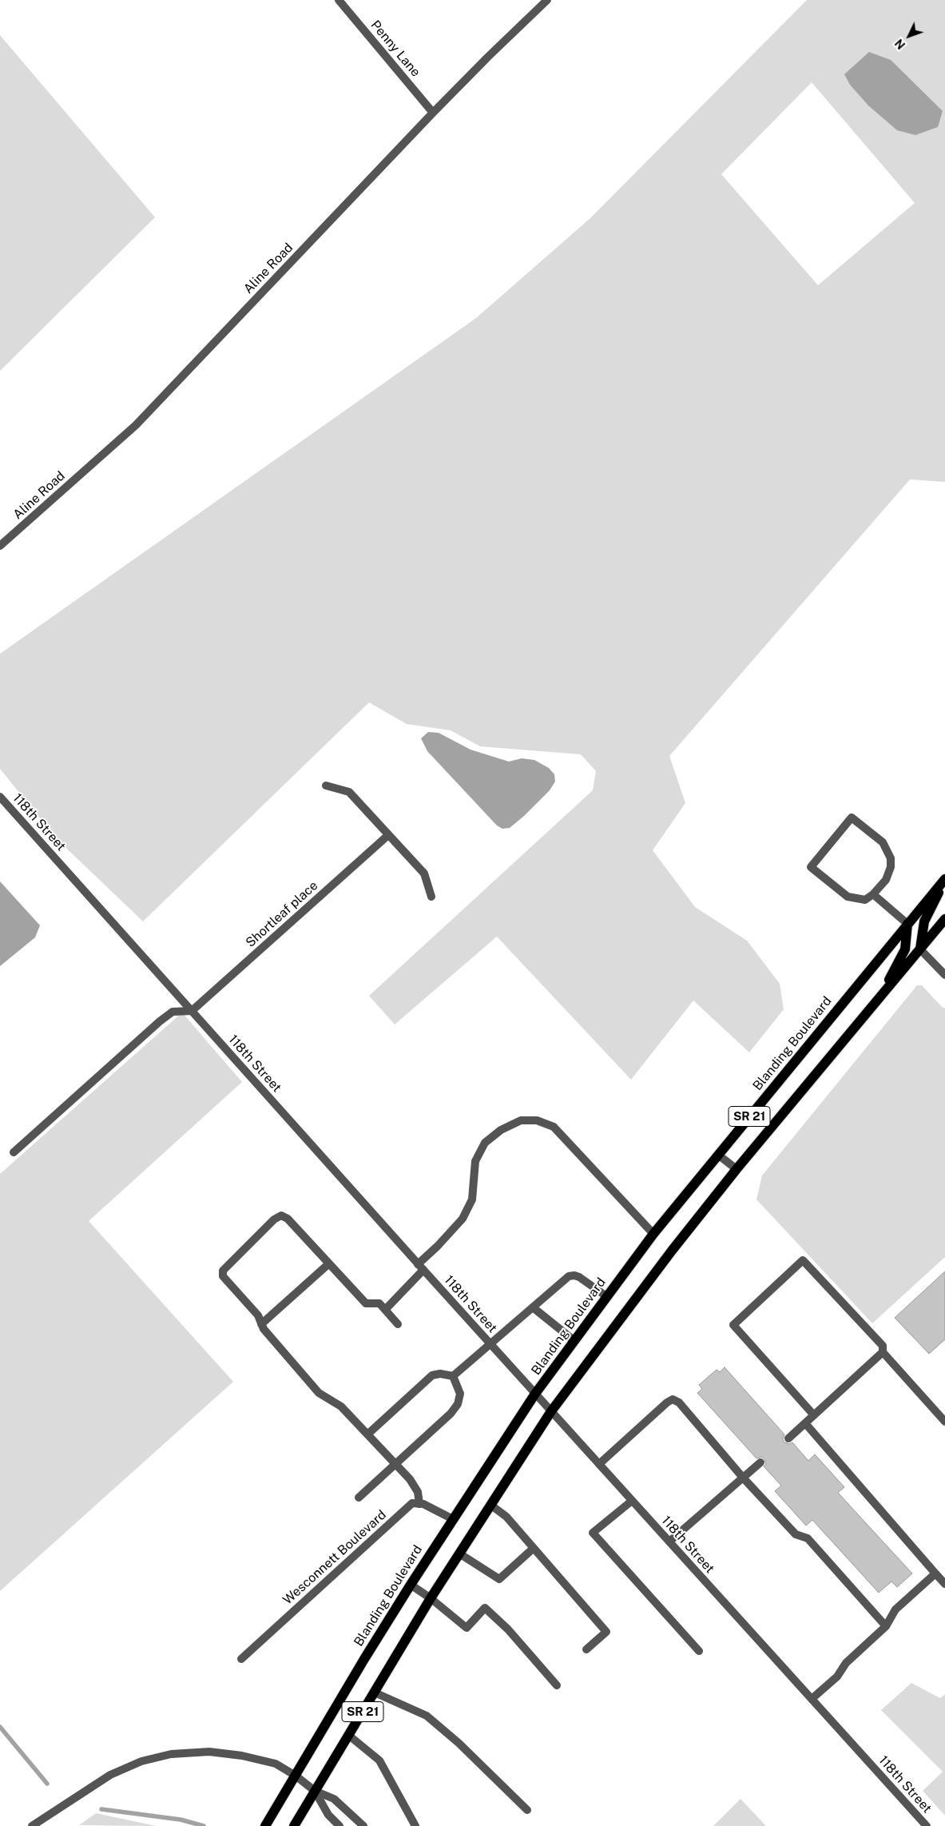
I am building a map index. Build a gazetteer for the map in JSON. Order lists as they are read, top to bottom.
{
  "streets": {
    "main road": ["Blanding Boulevard", "SR 21"],
    "street": [
      "Penny Lane",
      "Aline Road",
      "118th Street",
      "Shortleaf place",
      "Wesconnett Boulevard"
    ]
  },
  "crossings": [
    ["Penny Lane", "Aline Road"],
    ["118th Street", "Shortleaf place"],
    ["118th Street", "Blanding Boulevard"],
    ["118th Street", "SR 21"]
  ],
  "north": "bottom left"
}
